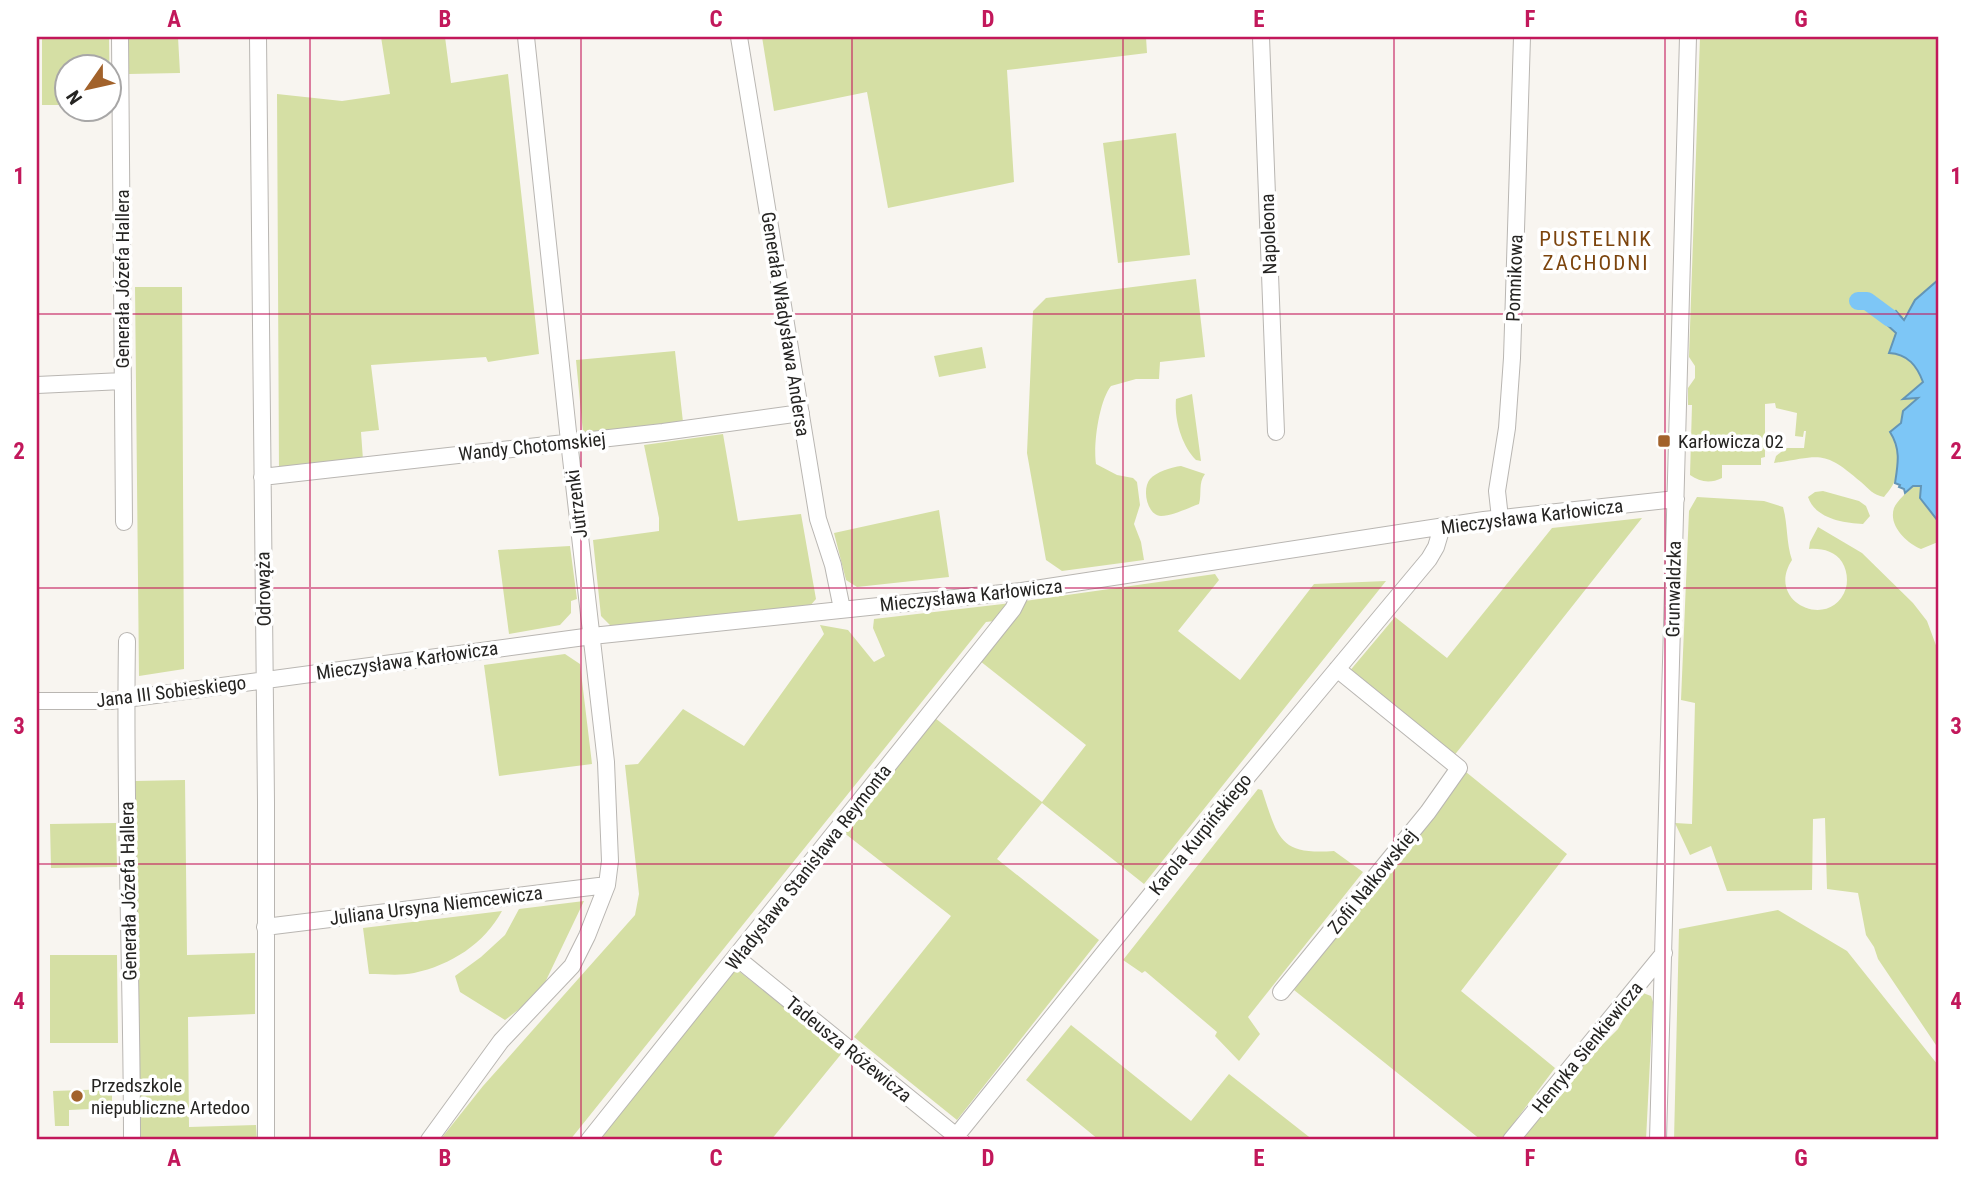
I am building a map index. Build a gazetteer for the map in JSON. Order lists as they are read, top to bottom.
{
  "streets": {
    "street": [
      "Napoleona",
      "Pomnikowa",
      "Generała Józefa Hallera",
      "Generała Władysława Andersa",
      "Wandy Chotomskiej",
      "Jutrzenki",
      "Mieczysława Karłowicza",
      "Odrowąża",
      "Grunwaldzka",
      "Jana III Sobieskiego",
      "Karola Kurpińskiego",
      "Władysława Stanisława Reymonta",
      "Zofii Nałkowskiej",
      "Juliana Ursyna Niemcewicza",
      "Henryka Sienkiewicza",
      "Tadeusza Różewicza"
    ]
  },
  "crossings": [
    ["Pomnikowa", "Mieczysława Karłowicza"],
    ["Generała Józefa Hallera", "Jana III Sobieskiego"],
    ["Generała Władysława Andersa", "Wandy Chotomskiej"],
    ["Generała Władysława Andersa", "Mieczysława Karłowicza"],
    ["Wandy Chotomskiej", "Jutrzenki"],
    ["Wandy Chotomskiej", "Odrowąża"],
    ["Jutrzenki", "Mieczysława Karłowicza"],
    ["Jutrzenki", "Juliana Ursyna Niemcewicza"],
    ["Mieczysława Karłowicza", "Odrowąża"],
    ["Mieczysława Karłowicza", "Grunwaldzka"],
    ["Mieczysława Karłowicza", "Jana III Sobieskiego"],
    ["Mieczysława Karłowicza", "Karola Kurpińskiego"],
    ["Mieczysława Karłowicza", "Władysława Stanisława Reymonta"],
    ["Odrowąża", "Jana III Sobieskiego"],
    ["Odrowąża", "Juliana Ursyna Niemcewicza"],
    ["Grunwaldzka", "Henryka Sienkiewicza"],
    ["Karola Kurpińskiego", "Zofii Nałkowskiej"],
    ["Karola Kurpińskiego", "Tadeusza Różewicza"],
    ["Władysława Stanisława Reymonta", "Tadeusza Różewicza"]
  ],
  "districts": ["PUSTELNIK ZACHODNI"],
  "places": {
    "transit": ["Karłowicza 02"],
    "other": ["Przedszkole niepubliczne Artedoo"]
  },
  "north": "bottom left",
  "grid": {
    "columns": [
      "A",
      "B",
      "C",
      "D",
      "E",
      "F",
      "G"
    ],
    "rows": [
      "1",
      "2",
      "3",
      "4"
    ]
  }
}
